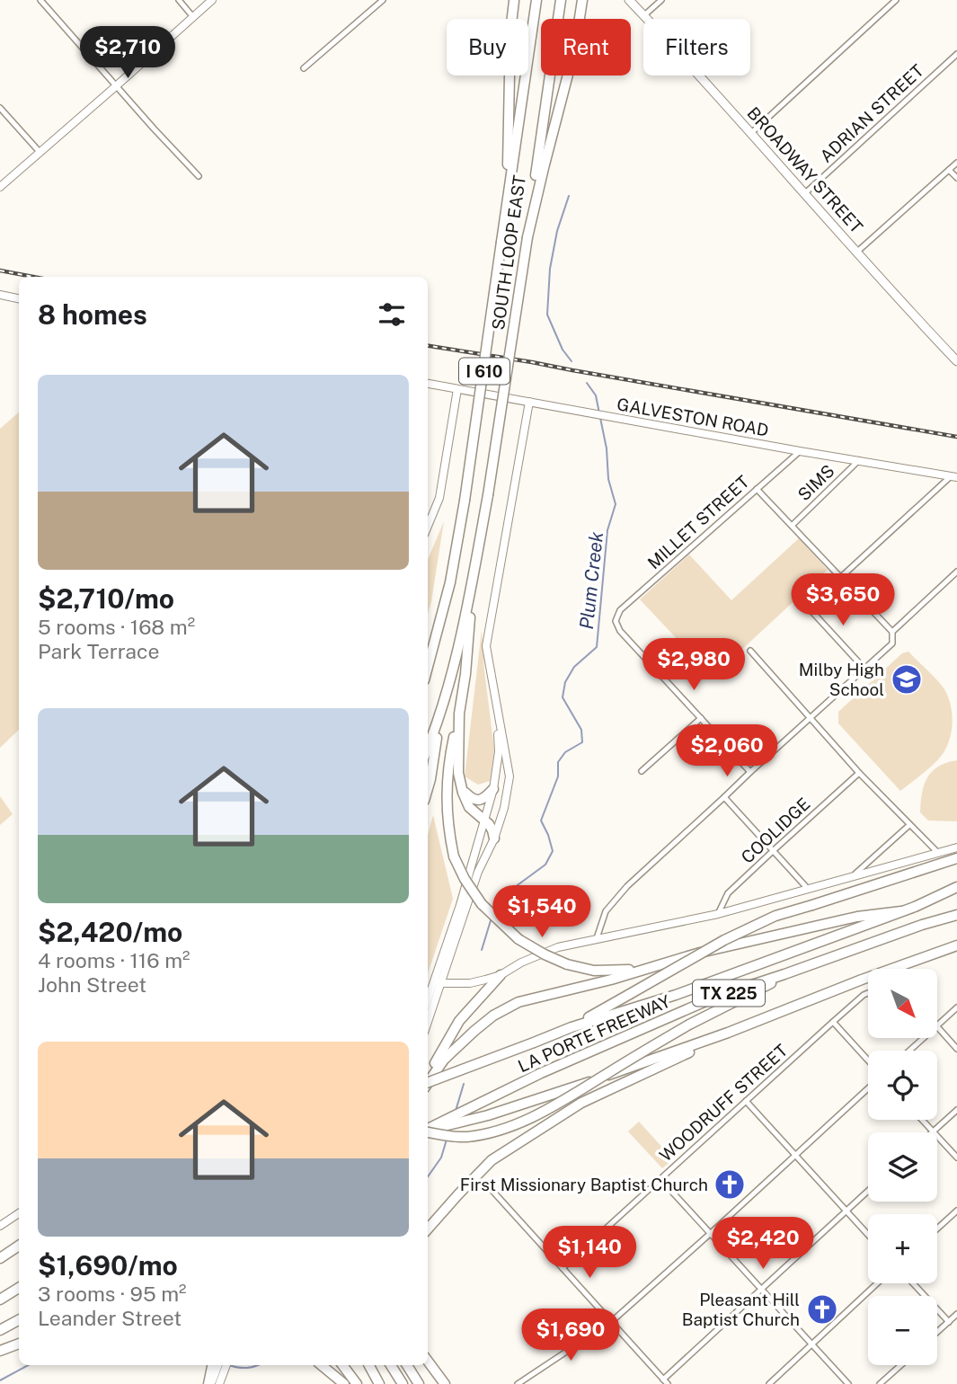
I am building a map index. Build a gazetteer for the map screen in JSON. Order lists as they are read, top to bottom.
{
  "streets": {
    "highway": [
      "SOUTH LOOP EAST",
      "I 610",
      "TX 225",
      "LA PORTE FREEWAY"
    ],
    "main road": ["BROADWAY STREET", "GALVESTON ROAD"],
    "street": [
      "ADRIAN STREET",
      "SIMS",
      "MILLET STREET",
      "COOLIDGE",
      "WOODRUFF STREET"
    ]
  },
  "crossings": [
    ["ADRIAN STREET", "BROADWAY STREET"],
    ["SOUTH LOOP EAST", "I 610"],
    ["GALVESTON ROAD", "SIMS"],
    ["GALVESTON ROAD", "MILLET STREET"]
  ],
  "water": ["Plum Creek"],
  "places": {
    "school or university": ["Milby High School"],
    "church": ["First Missionary Baptist Church", "Pleasant Hill Baptist Church"]
  },
  "north": "bottom right",
  "page": {
    "chip": ["Buy", "Rent", "Filters"],
    "price": [
      "$2,710",
      "$3,650",
      "$2,980",
      "$2,060",
      "$1,540",
      "$2,420",
      "$1,140",
      "$1,690"
    ],
    "heading": "8 homes",
    "list": [
      {
        "name": "$2,710/mo",
        "note": "5 rooms · 168 m² · Park Terrace"
      },
      {
        "name": "$2,420/mo",
        "note": "4 rooms · 116 m² · John Street"
      },
      {
        "name": "$1,690/mo",
        "note": "3 rooms · 95 m² · Leander Street"
      }
    ],
    "map_buttons": ["+", "−"]
  }
}
